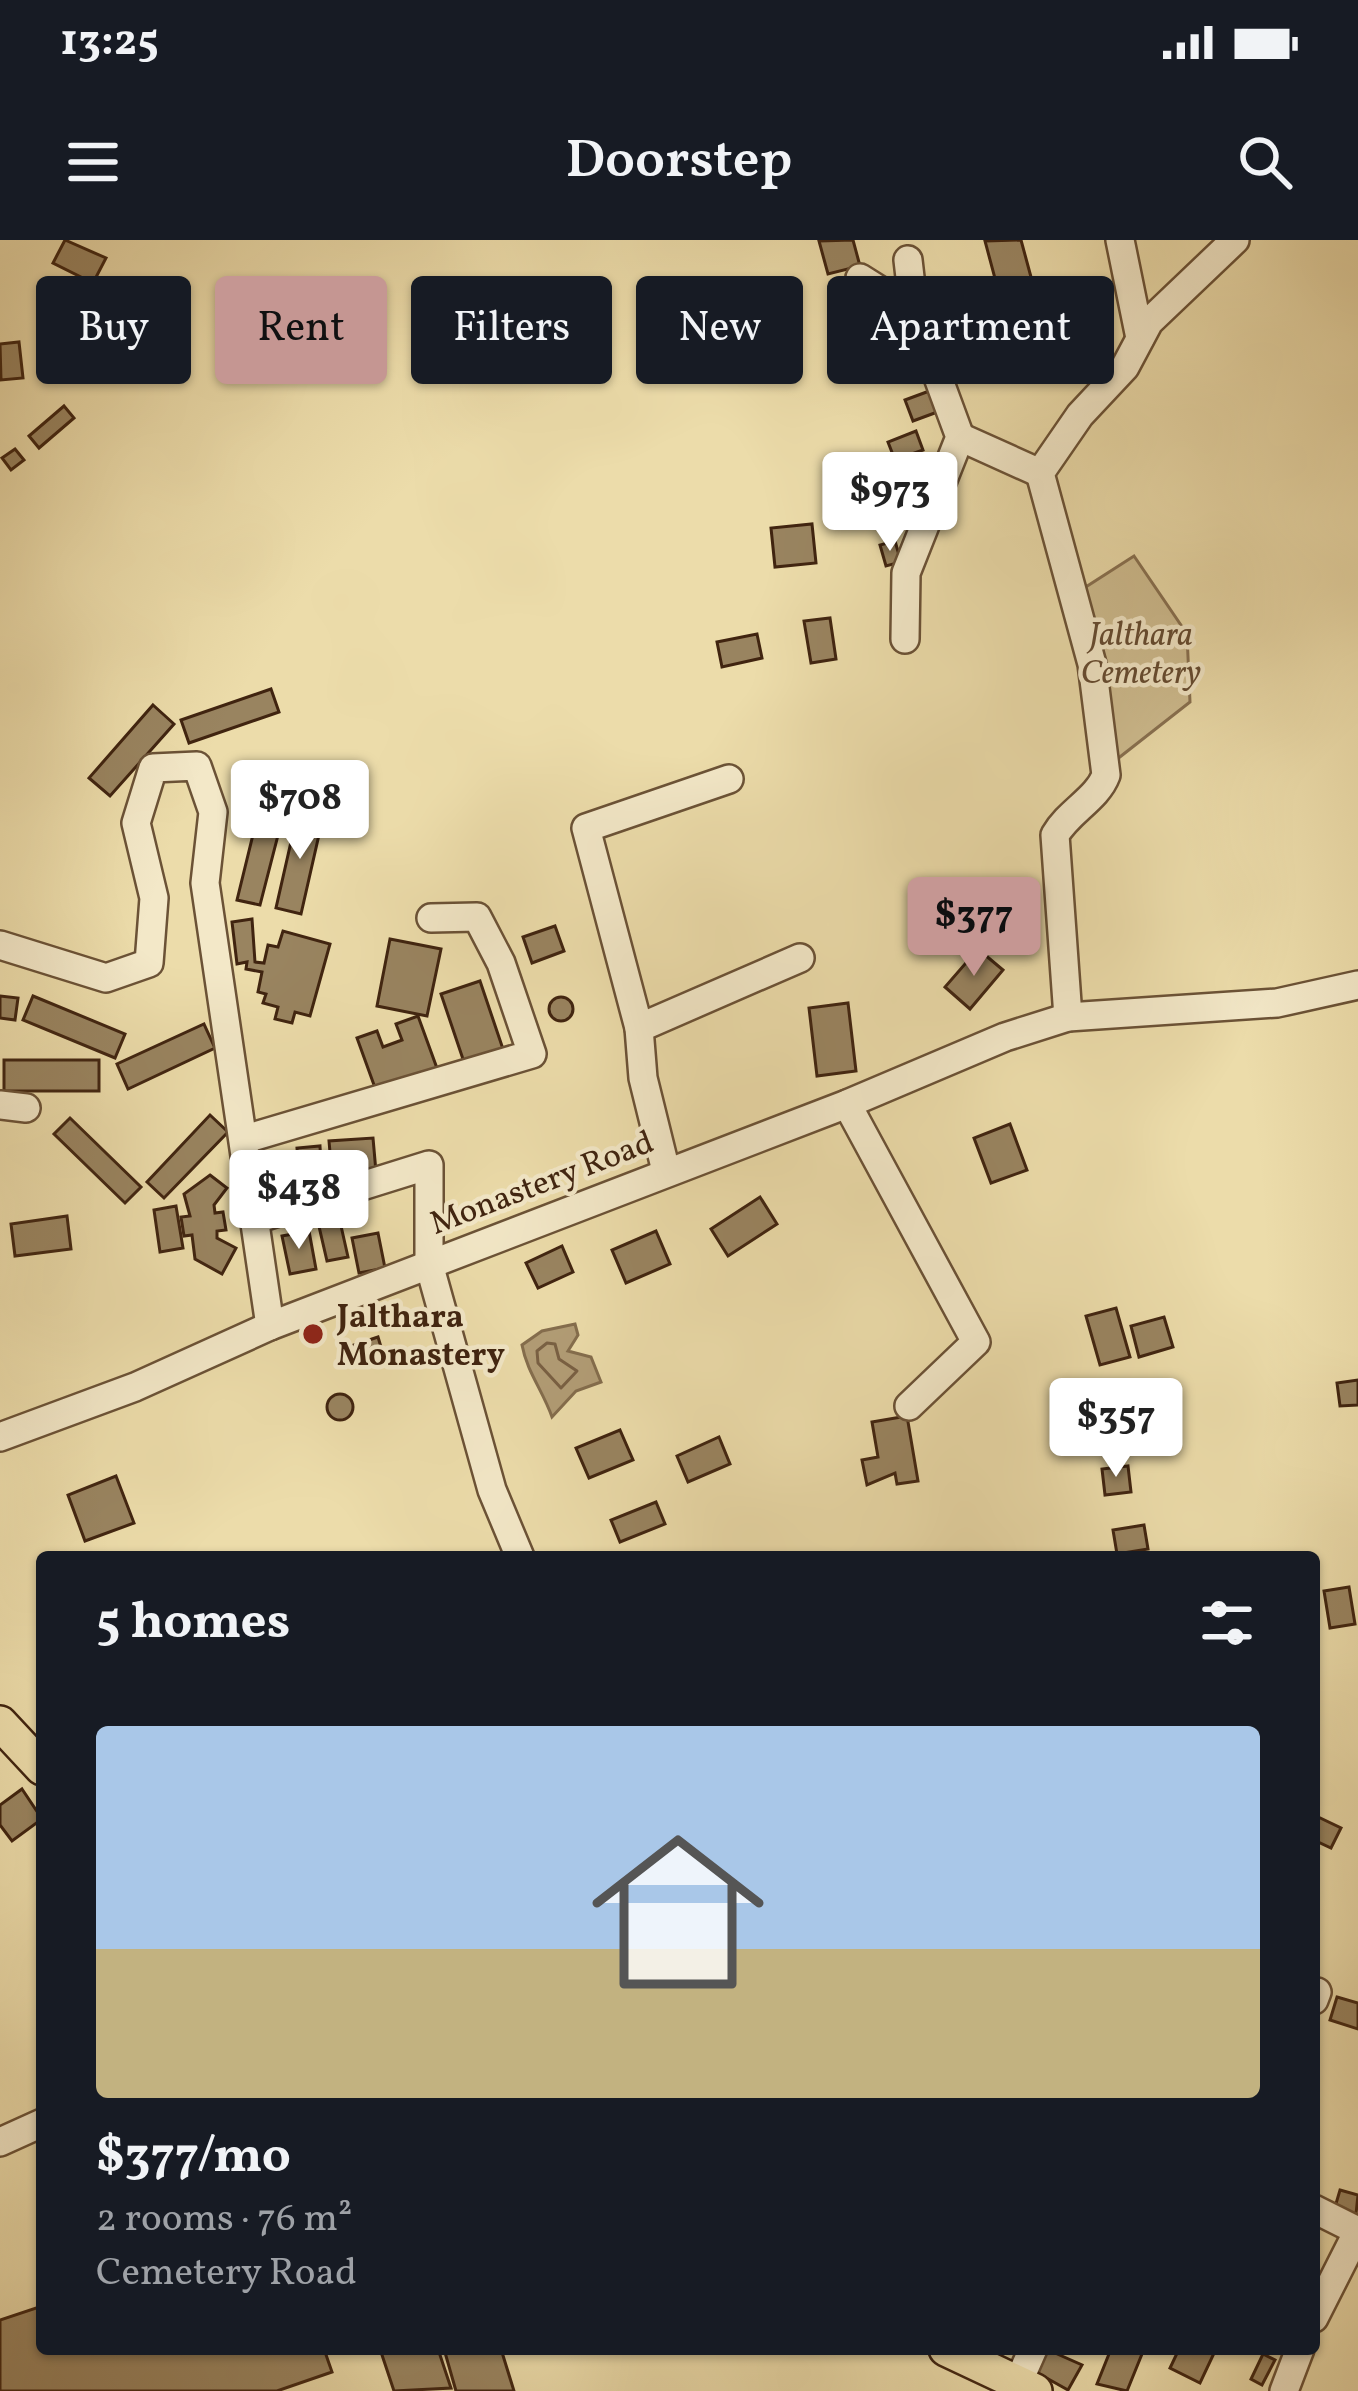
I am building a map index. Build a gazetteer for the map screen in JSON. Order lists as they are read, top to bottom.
{
  "streets": {
    "street": ["Monastery Road"]
  },
  "parks": ["Jalthara Cemetery"],
  "places": ["Jalthara Monastery"],
  "page": {
    "status": "13:25",
    "header": "Doorstep",
    "chip": [
      "Buy",
      "Rent",
      "Filters",
      "New",
      "Apartment"
    ],
    "price": [
      "$973",
      "$708",
      "$377",
      "$438",
      "$357"
    ],
    "heading": "5 homes",
    "list": [
      {
        "name": "$377/mo",
        "note": "2 rooms · 76 m² · Cemetery Road"
      }
    ]
  }
}
